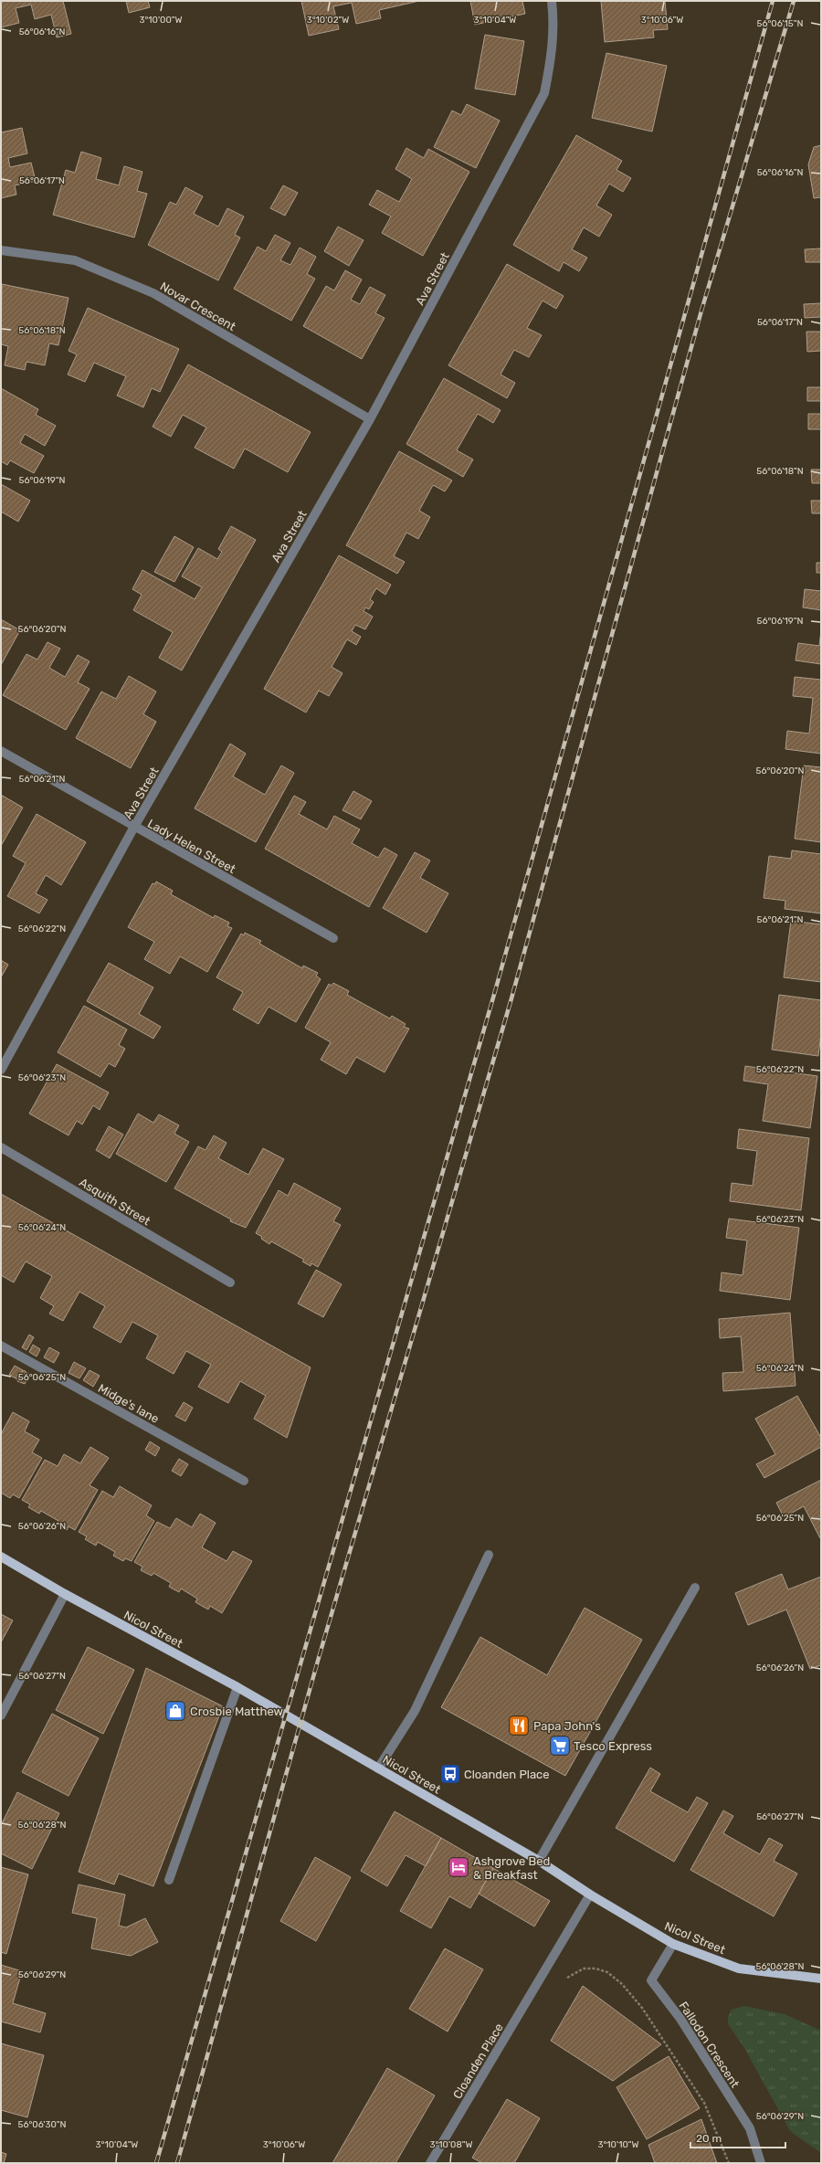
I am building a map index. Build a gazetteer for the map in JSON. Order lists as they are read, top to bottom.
{
  "streets": {
    "main road": ["Nicol Street"],
    "street": [
      "Ava Street",
      "Novar Crescent",
      "Lady Helen Street",
      "Asquith Street",
      "Midge's lane",
      "Fallodon Crescent",
      "Cloanden Place"
    ]
  },
  "crossings": [
    ["Ava Street", "Novar Crescent"],
    ["Ava Street", "Lady Helen Street"],
    ["Nicol Street", "Fallodon Crescent"],
    ["Nicol Street", "Cloanden Place"]
  ],
  "places": {
    "shop": ["Crosbie Matthew"],
    "restaurant": ["Papa John's"],
    "supermarket": ["Tesco Express"],
    "bus stop": ["Cloanden Place"],
    "hotel": ["Ashgrove Bed & Breakfast"]
  },
  "scale_bar": "20 m",
  "coordinates": [
    "3°10'02\"W",
    "3°10'04\"W",
    "3°10'06\"W",
    "3°10'00\"W",
    "56°06'15\"N",
    "56°06'16\"N",
    "56°06'17\"N",
    "56°06'18\"N",
    "56°06'19\"N",
    "56°06'20\"N",
    "56°06'21\"N",
    "56°06'22\"N",
    "56°06'23\"N",
    "56°06'24\"N",
    "56°06'25\"N",
    "56°06'26\"N",
    "56°06'27\"N",
    "56°06'28\"N",
    "56°06'29\"N",
    "56°06'30\"N",
    "3°10'08\"W",
    "3°10'10\"W"
  ]
}
